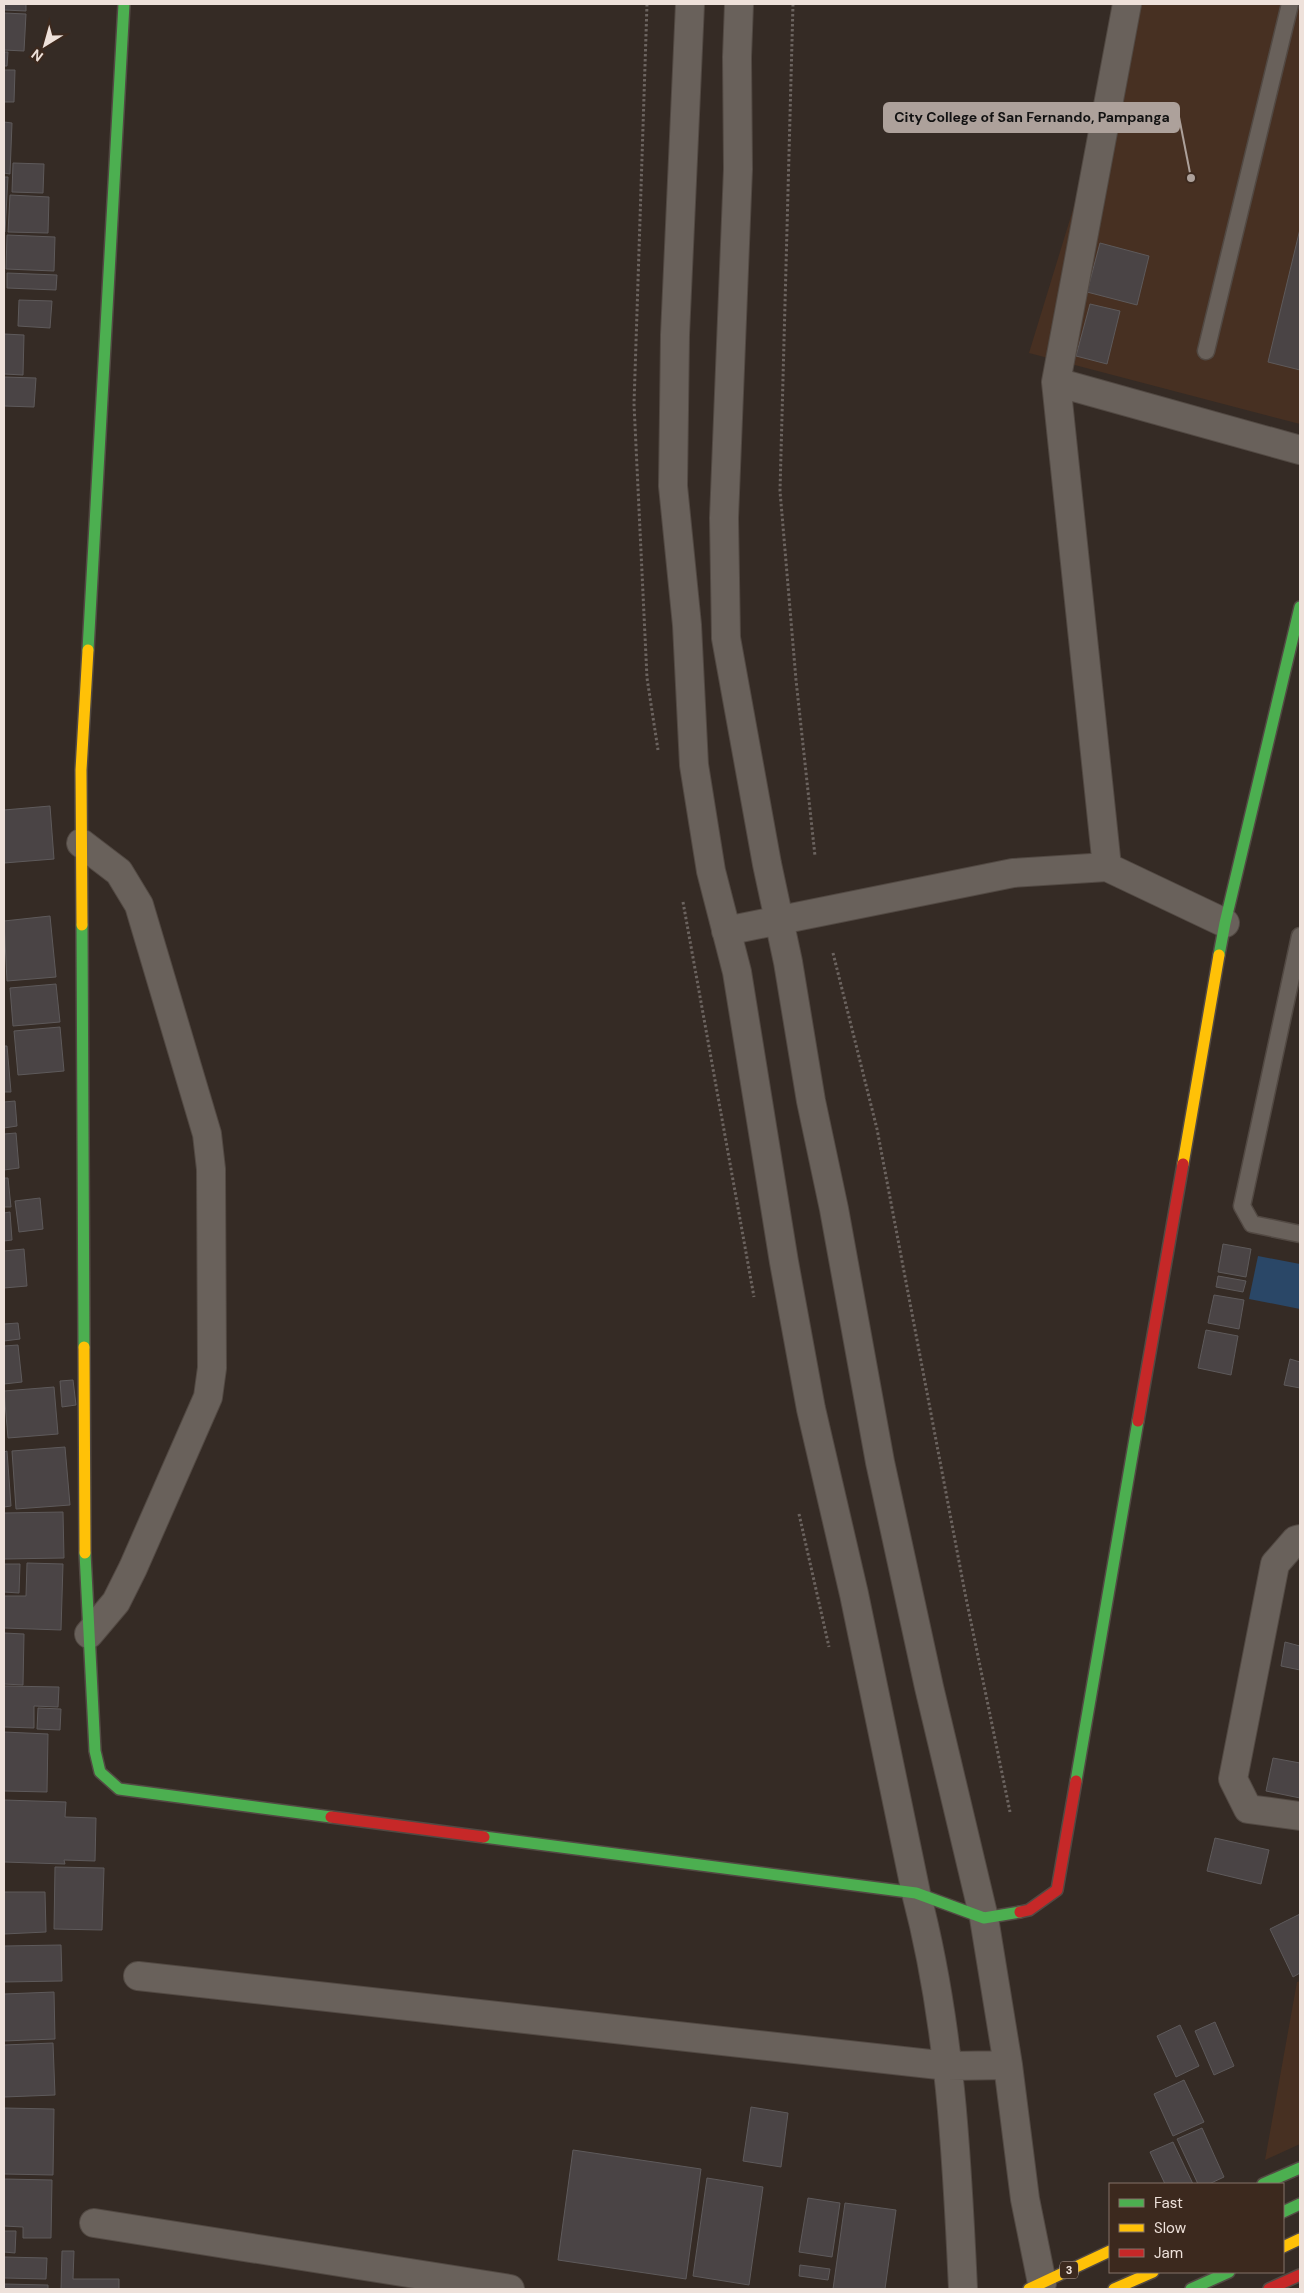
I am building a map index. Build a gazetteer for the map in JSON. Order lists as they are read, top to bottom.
{
  "streets": {
    "main road": ["3"]
  },
  "places": ["City College of San Fernando, Pampanga"],
  "legend": ["Fast", "Slow", "Jam"],
  "north": "bottom left"
}
